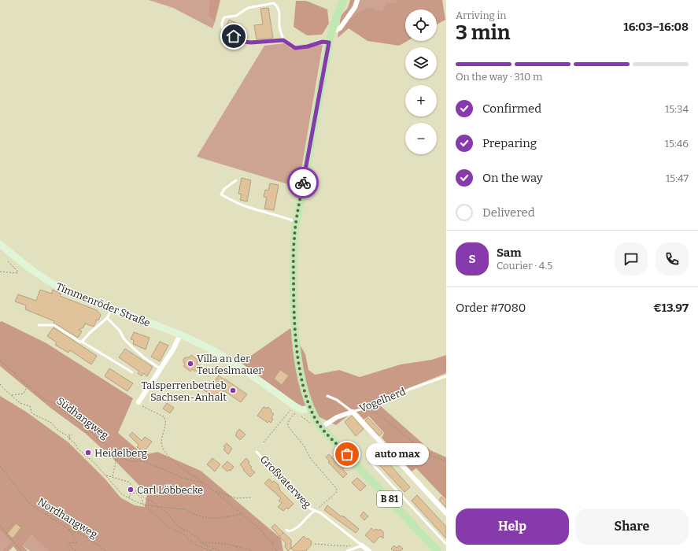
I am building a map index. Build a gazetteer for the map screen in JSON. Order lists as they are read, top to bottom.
{
  "streets": {
    "main road": ["Timmenröder Straße", "B 81"],
    "street": ["Vogelherd", "Großvaterweg"],
    "path": ["Südhangweg", "Nordhangweg"]
  },
  "crossings": [
    ["Timmenröder Straße", "B 81"],
    ["Vogelherd", "B 81"]
  ],
  "places": [
    "Villa an der Teufeslmauer",
    "Talsperrenbetrieb Sachsen-Anhalt",
    "Heidelberg",
    "auto max",
    "Carl Löbbecke"
  ],
  "page": {
    "heading": ["3 min", "Arriving in", "16:03–16:08"],
    "panel": [
      "Sam",
      "Courier · 4.5",
      "Order #7080",
      "€13.97"
    ],
    "map_buttons": ["+", "−"],
    "bar": "On the way · 310 m",
    "list": [
      ["Confirmed", "15:34"],
      ["Preparing", "15:46"],
      ["On the way", "15:47"],
      "Delivered"
    ],
    "round": "S",
    "bubble": "auto max",
    "buttons": ["Help", "Share"]
  }
}
